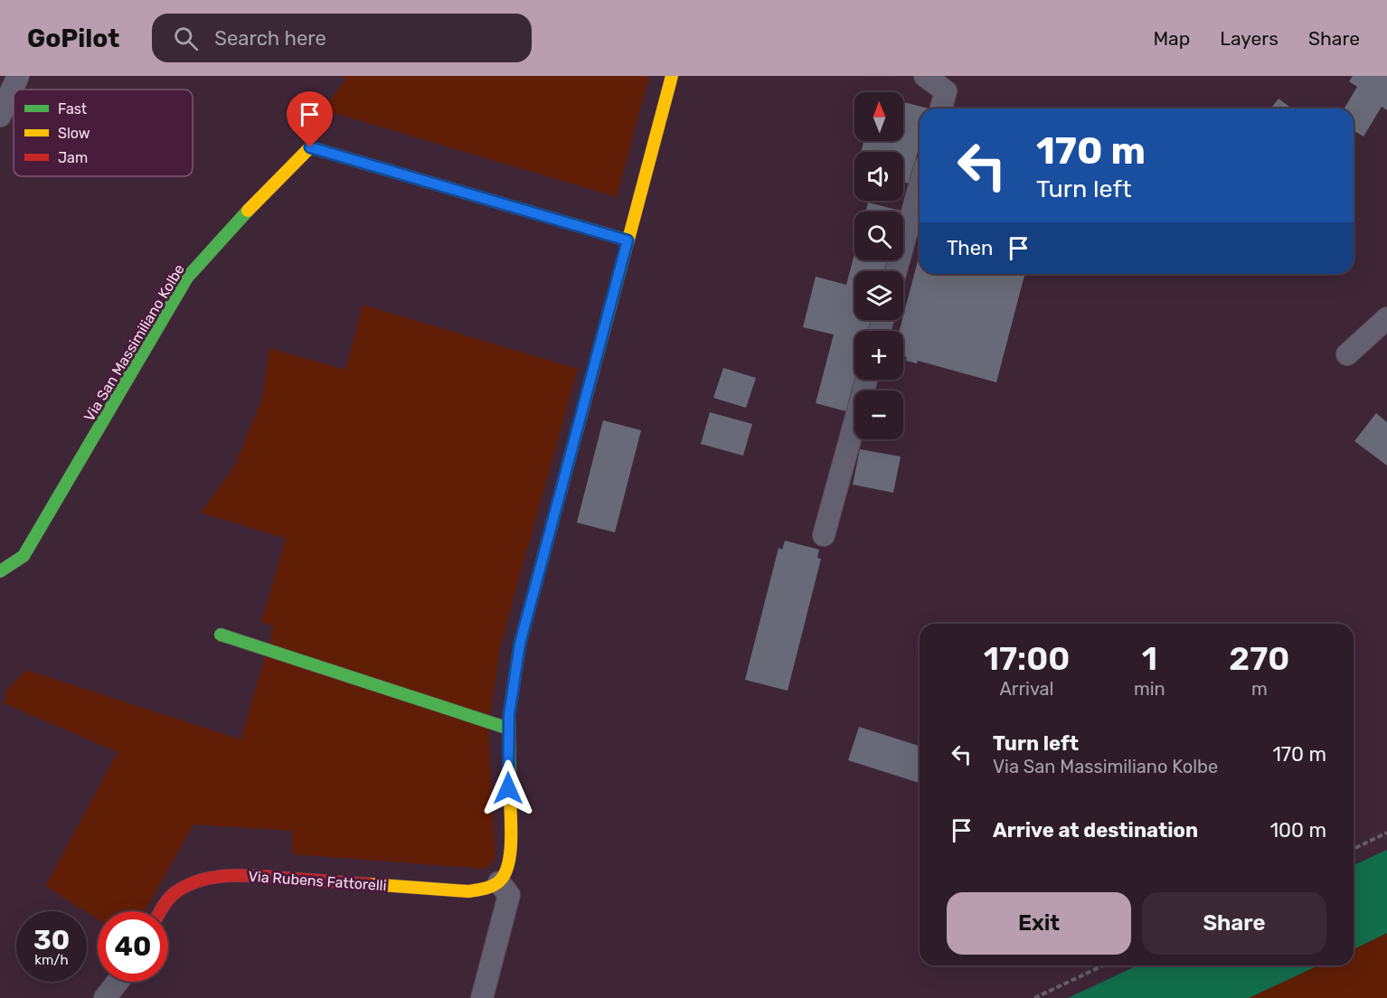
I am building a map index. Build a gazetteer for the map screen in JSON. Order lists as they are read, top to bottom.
{
  "streets": {
    "street": ["Via San Massimiliano Kolbe", "Via Rubens Fattorelli"]
  },
  "legend": ["Fast", "Slow", "Jam"],
  "north": "top",
  "page": {
    "header": "GoPilot",
    "search": "Search here",
    "nav": ["Map", "Layers", "Share"],
    "map_buttons": ["+", "−"],
    "turn": ["170 m", "Turn left"],
    "then": "Then",
    "eta": [
      "17:00",
      "Arrival",
      "1",
      "min",
      "270",
      "m"
    ],
    "list": [
      {
        "name": "Turn left",
        "note": "Via San Massimiliano Kolbe",
        "value": "170 m"
      },
      {
        "name": "Arrive at destination",
        "value": "100 m"
      }
    ],
    "buttons": ["Exit", "Share"],
    "speed": "30 km/h",
    "limit": "40"
  }
}
